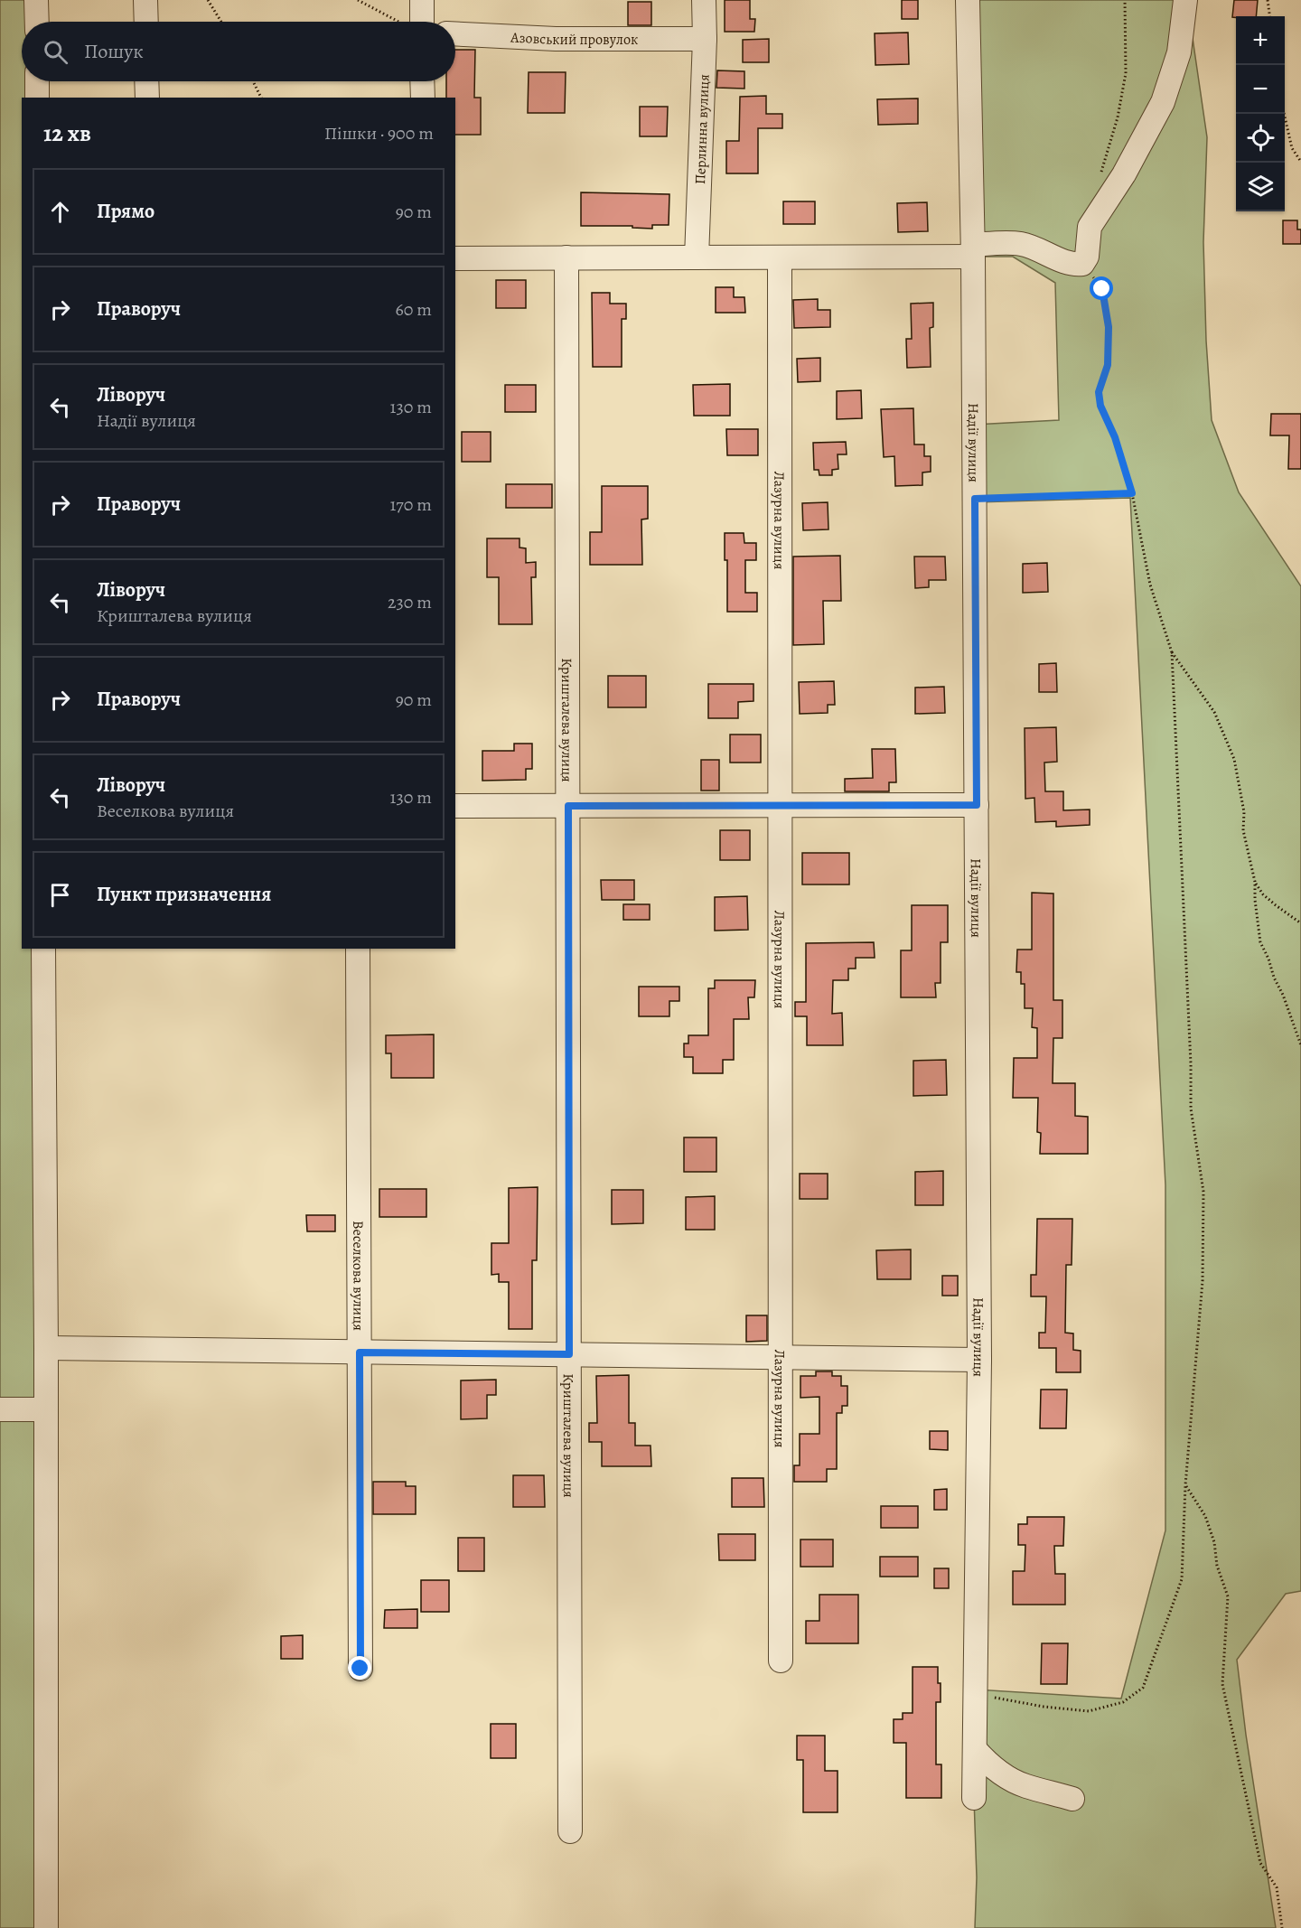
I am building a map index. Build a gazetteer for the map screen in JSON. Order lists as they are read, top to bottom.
{
  "streets": {
    "street": [
      "Азовський провулок",
      "Перлинна вулиця",
      "Надії вулиця",
      "Лазурна вулиця",
      "Кришталева вулиця",
      "Веселкова вулиця"
    ]
  },
  "crossings": [
    ["Азовський провулок", "Перлинна вулиця"]
  ],
  "page": {
    "map_buttons": ["+", "−"],
    "search": "Пошук",
    "heading": ["12 хв", "Пішки · 900 m"],
    "list": [
      ["Прямо", "90 m"],
      ["Праворуч", "60 m"],
      ["Ліворуч", "Надії вулиця", "130 m"],
      ["Праворуч", "170 m"],
      ["Ліворуч", "Кришталева вулиця", "230 m"],
      ["Праворуч", "90 m"],
      ["Ліворуч", "Веселкова вулиця", "130 m"],
      "Пункт призначення"
    ]
  }
}
